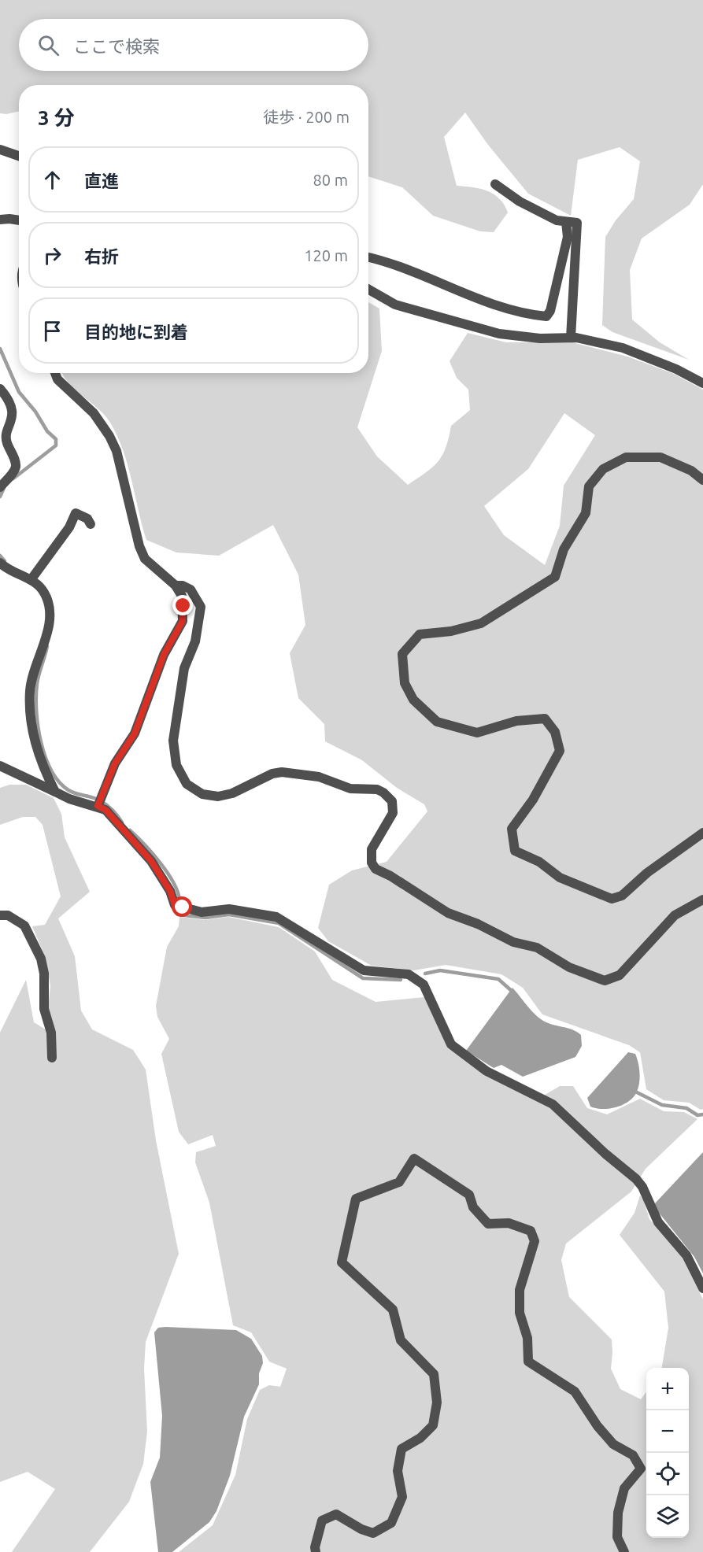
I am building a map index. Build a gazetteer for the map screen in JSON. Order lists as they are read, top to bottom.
{
  "page": {
    "search": "ここで検索",
    "heading": ["3 分", "徒歩 · 200 m"],
    "list": [
      ["直進", "80 m"],
      ["右折", "120 m"],
      "目的地に到着"
    ],
    "map_buttons": ["+", "−"]
  }
}
